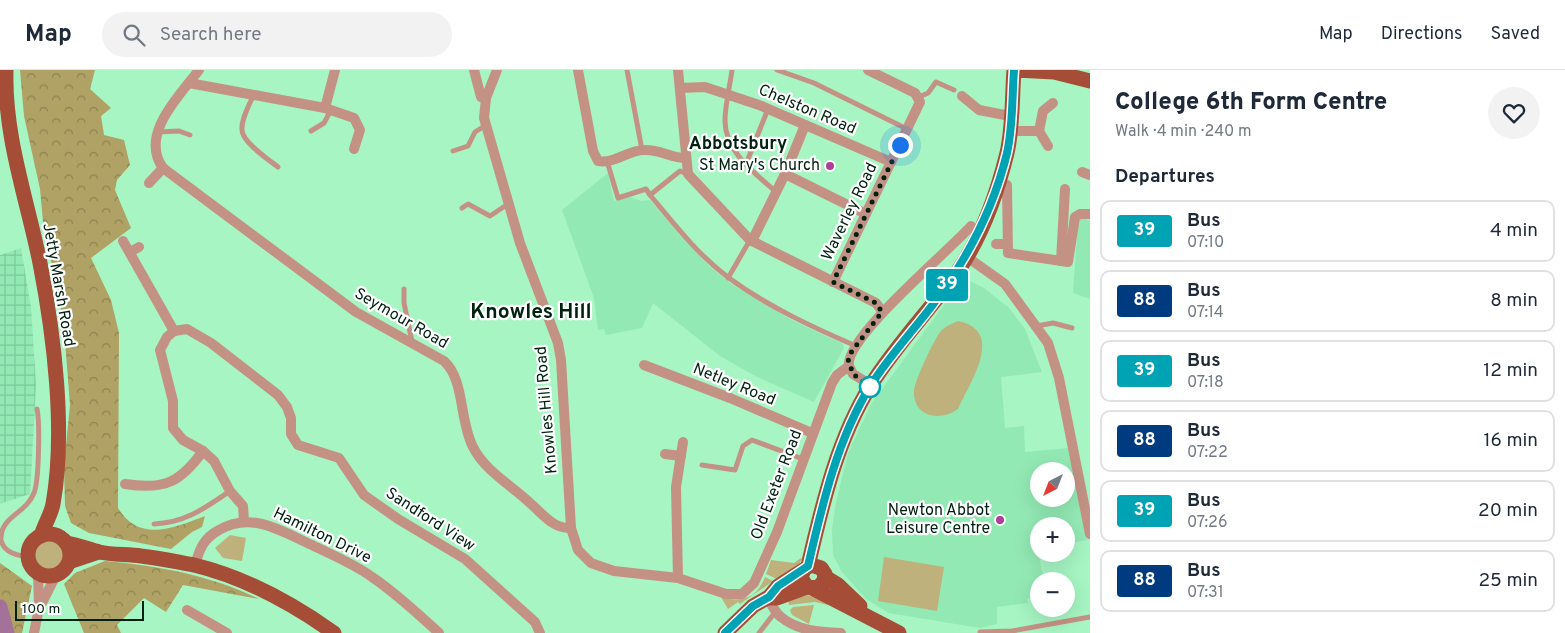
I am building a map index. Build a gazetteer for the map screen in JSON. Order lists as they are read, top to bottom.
{
  "streets": {
    "main road": ["Jetty Marsh Road"],
    "street": [
      "Chelston Road",
      "Waverley Road",
      "Seymour Road",
      "Netley Road",
      "Knowles Hill Road",
      "Old Exeter Road",
      "Sandford View",
      "Hamilton Drive"
    ]
  },
  "crossings": [
    ["Chelston Road", "Waverley Road"],
    ["Seymour Road", "Knowles Hill Road"],
    ["Netley Road", "Old Exeter Road"],
    ["Knowles Hill Road", "Old Exeter Road"]
  ],
  "districts": ["Abbotsbury", "Knowles Hill"],
  "places": ["St Mary's Church", "Newton Abbot Leisure Centre"],
  "lines": ["bus line 39"],
  "scale_bar": "100 m",
  "north": "bottom left",
  "page": {
    "header": "Map",
    "search": "Search here",
    "nav": ["Map", "Directions", "Saved"],
    "on_map": "39",
    "heading": [
      ["College 6th Form Centre", "Walk · 4 min · 240 m"],
      "Departures"
    ],
    "list": [
      {
        "mark": "39",
        "name": "Bus",
        "note": "07:10",
        "value": "4 min"
      },
      {
        "mark": "88",
        "name": "Bus",
        "note": "07:14",
        "value": "8 min"
      },
      {
        "mark": "39",
        "name": "Bus",
        "note": "07:18",
        "value": "12 min"
      },
      {
        "mark": "88",
        "name": "Bus",
        "note": "07:22",
        "value": "16 min"
      },
      {
        "mark": "39",
        "name": "Bus",
        "note": "07:26",
        "value": "20 min"
      },
      {
        "mark": "88",
        "name": "Bus",
        "note": "07:31",
        "value": "25 min"
      }
    ],
    "map_buttons": ["+", "−"],
    "scale": "100 m"
  }
}
